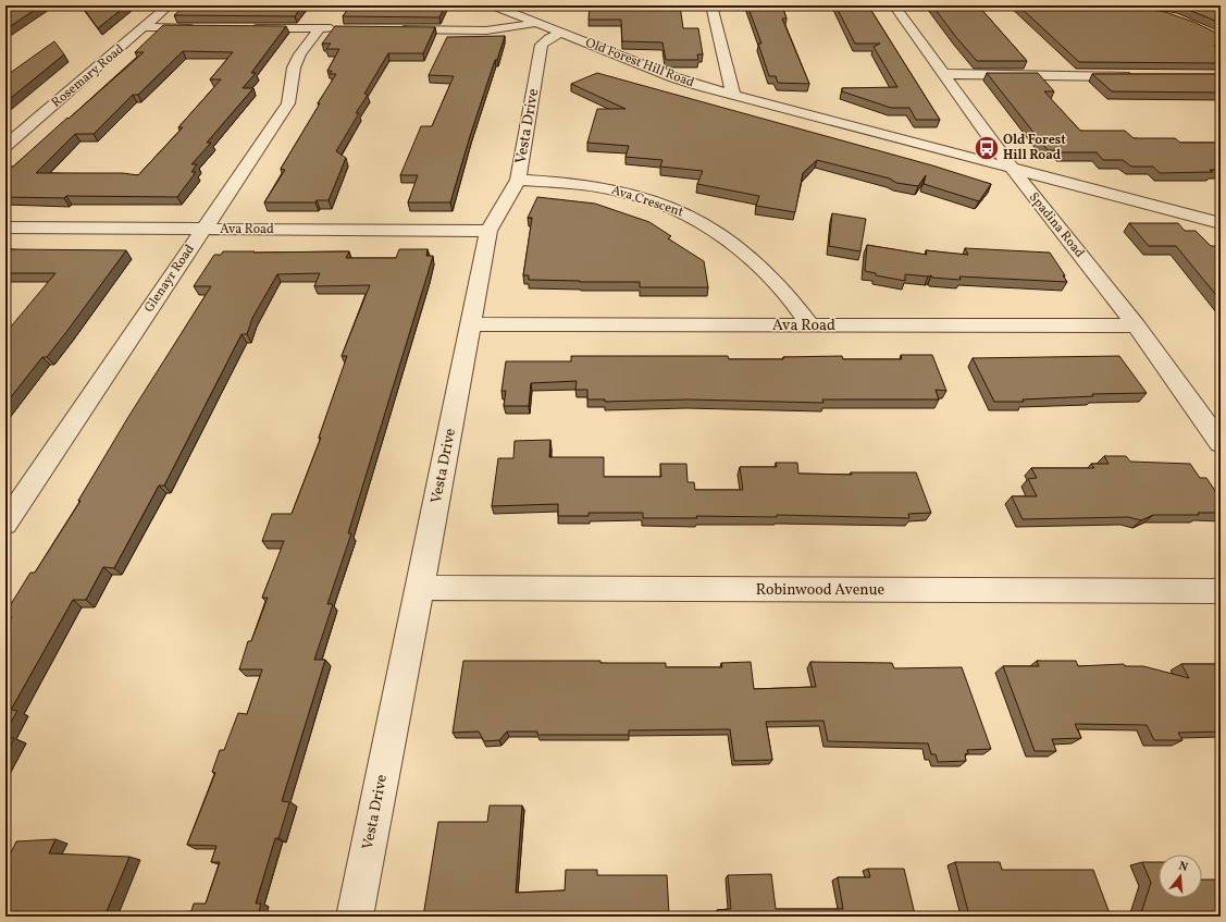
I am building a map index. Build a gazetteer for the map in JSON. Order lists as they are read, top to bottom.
{
  "streets": {
    "street": [
      "Old Forest Hill Road",
      "Rosemary Road",
      "Vesta Drive",
      "Ava Crescent",
      "Spadina Road",
      "Ava Road",
      "Glenayr Road",
      "Robinwood Avenue"
    ]
  },
  "crossings": [
    ["Old Forest Hill Road", "Vesta Drive"],
    ["Old Forest Hill Road", "Spadina Road"],
    ["Vesta Drive", "Ava Crescent"],
    ["Vesta Drive", "Ava Road"],
    ["Vesta Drive", "Robinwood Avenue"],
    ["Ava Crescent", "Ava Road"],
    ["Spadina Road", "Ava Road"],
    ["Ava Road", "Glenayr Road"]
  ],
  "places": {
    "bus stop": ["Old Forest Hill Road"]
  },
  "north": "top"
}
